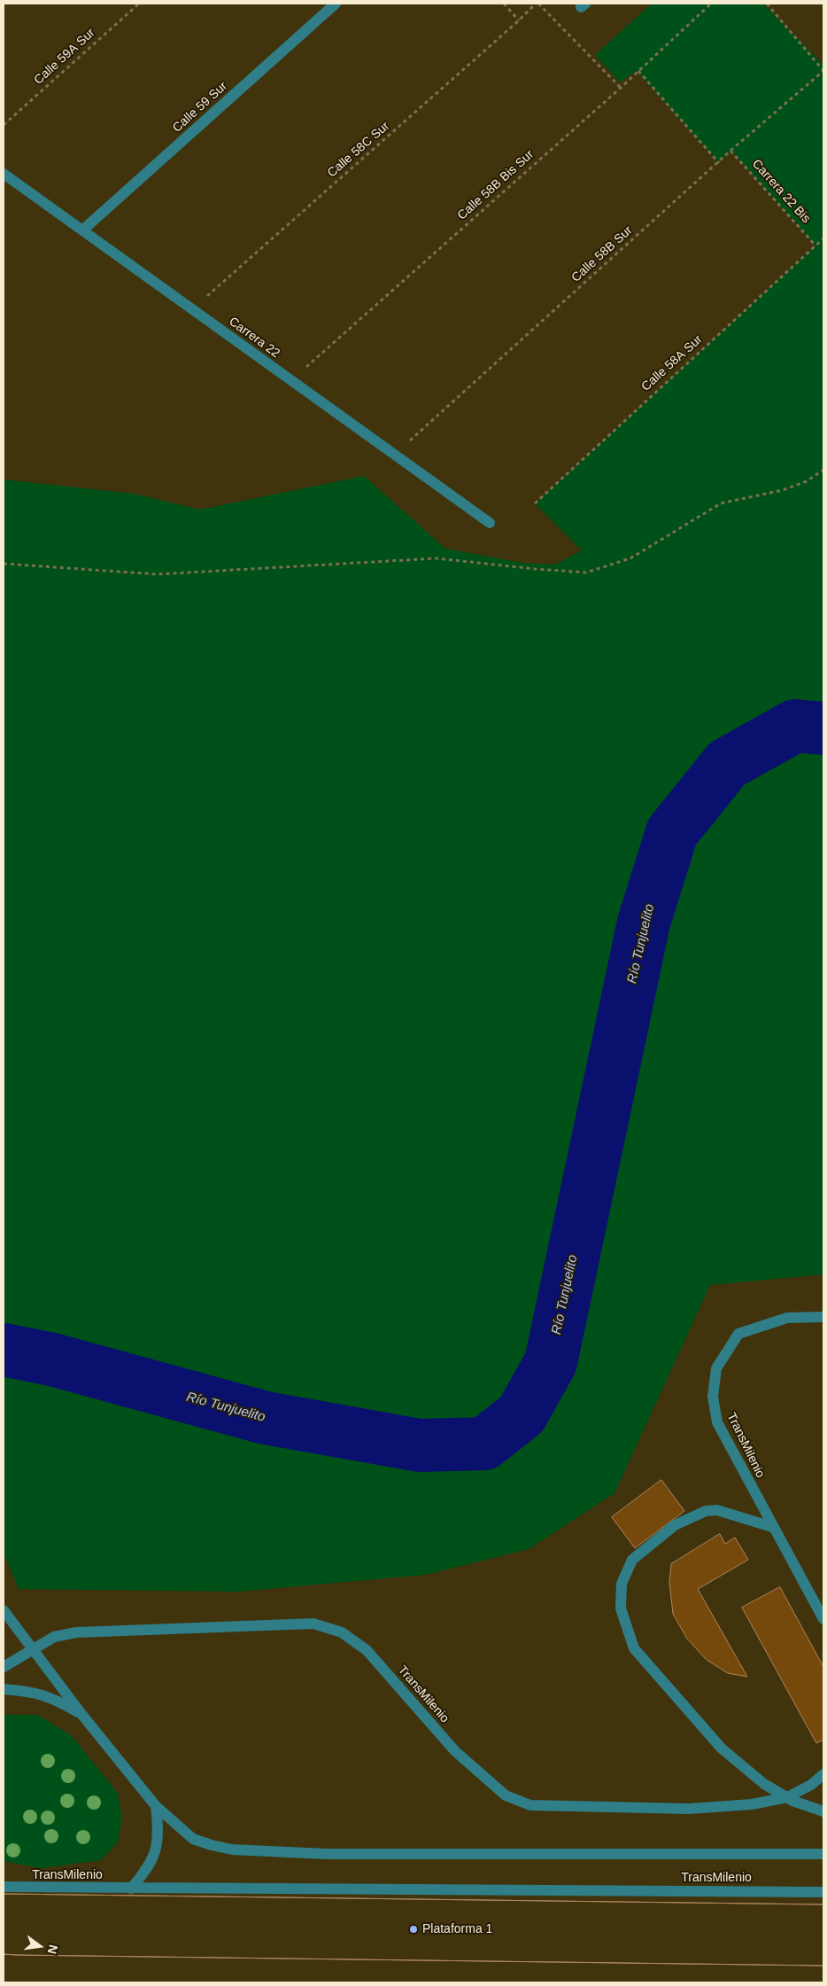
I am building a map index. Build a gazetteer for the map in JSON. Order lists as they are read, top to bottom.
{
  "streets": {
    "street": ["Calle 59 Sur", "Carrera 22", "TransMilenio"],
    "path": [
      "Calle 59A Sur",
      "Calle 58C Sur",
      "Calle 58B Bis Sur",
      "Carrera 22 Bis",
      "Calle 58B Sur",
      "Calle 58A Sur"
    ]
  },
  "crossings": [
    ["Calle 59 Sur", "Carrera 22"],
    ["Calle 58C Sur", "Carrera 22"],
    ["Calle 58B Bis Sur", "Carrera 22"],
    ["Carrera 22 Bis", "Calle 58B Sur"],
    ["Carrera 22 Bis", "Calle 58A Sur"],
    ["Calle 58B Sur", "Carrera 22"]
  ],
  "water": ["Río Tunjuelito"],
  "places": ["Plataforma 1"],
  "north": "right"
}
